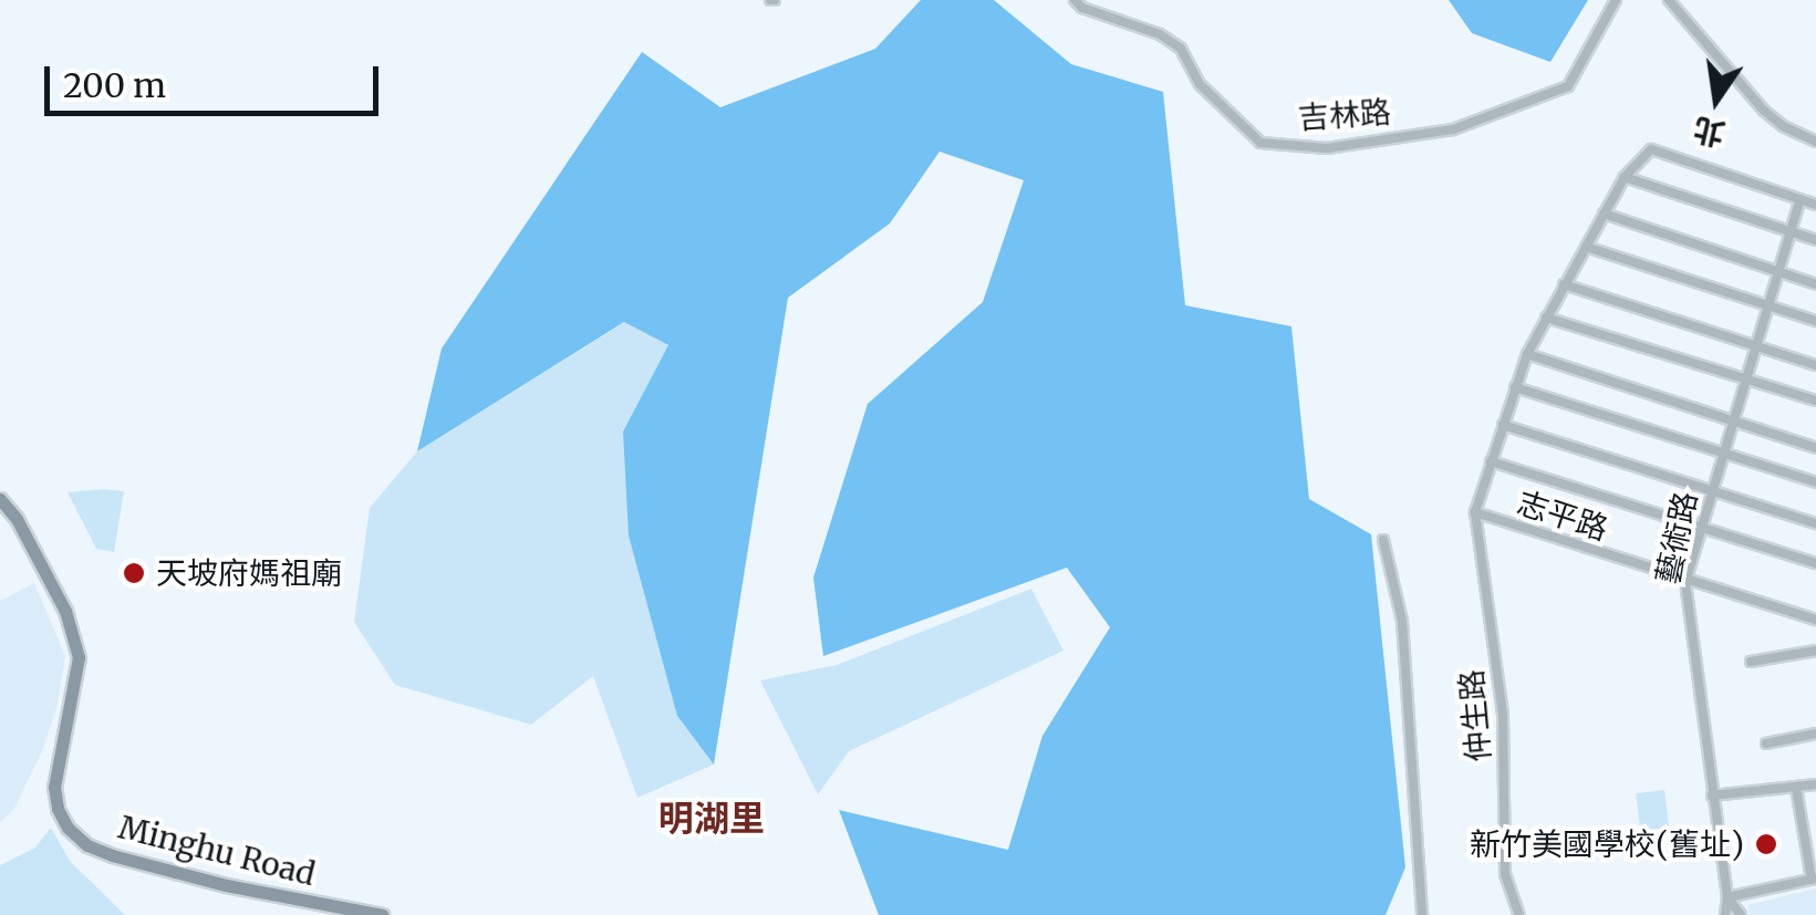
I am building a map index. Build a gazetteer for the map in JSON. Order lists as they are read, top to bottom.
{
  "streets": {
    "street": [
      "吉林路",
      "志平路",
      "藝術路",
      "仲生路",
      "Minghu Road"
    ]
  },
  "crossings": [
    ["志平路", "藝術路"],
    ["志平路", "仲生路"]
  ],
  "districts": ["明湖里"],
  "places": ["天坡府媽祖廟", "新竹美國學校(舊址)"],
  "scale_bar": "200 m",
  "north": "bottom"
}
